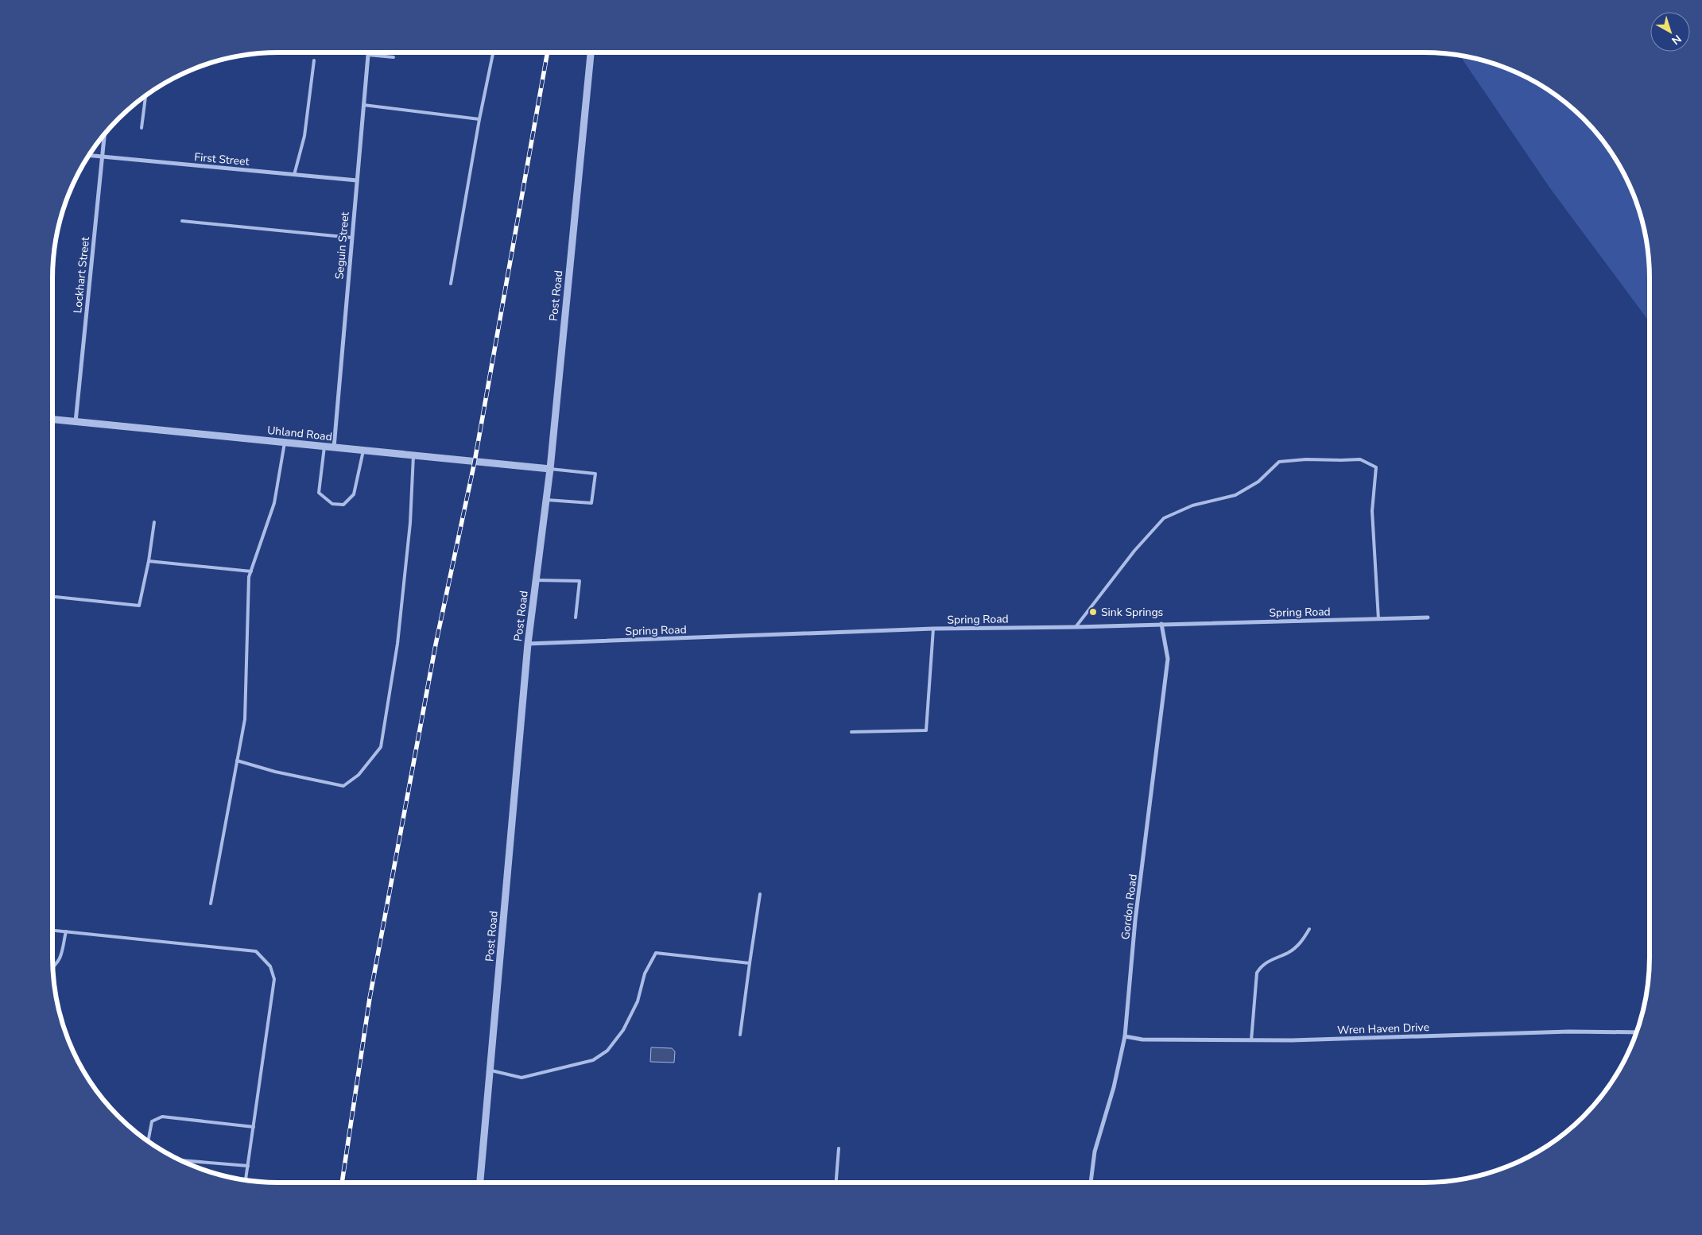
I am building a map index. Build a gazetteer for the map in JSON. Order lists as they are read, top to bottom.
{
  "streets": {
    "street": [
      "First Street",
      "Seguin Street",
      "Lockhart Street",
      "Post Road",
      "Uhland Road",
      "Spring Road",
      "Gordon Road",
      "Wren Haven Drive"
    ]
  },
  "crossings": [
    ["First Street", "Seguin Street"],
    ["First Street", "Lockhart Street"],
    ["Seguin Street", "Uhland Road"],
    ["Lockhart Street", "Uhland Road"],
    ["Post Road", "Uhland Road"],
    ["Post Road", "Spring Road"],
    ["Spring Road", "Gordon Road"],
    ["Gordon Road", "Wren Haven Drive"]
  ],
  "places": ["Sink Springs"],
  "north": "bottom right"
}
